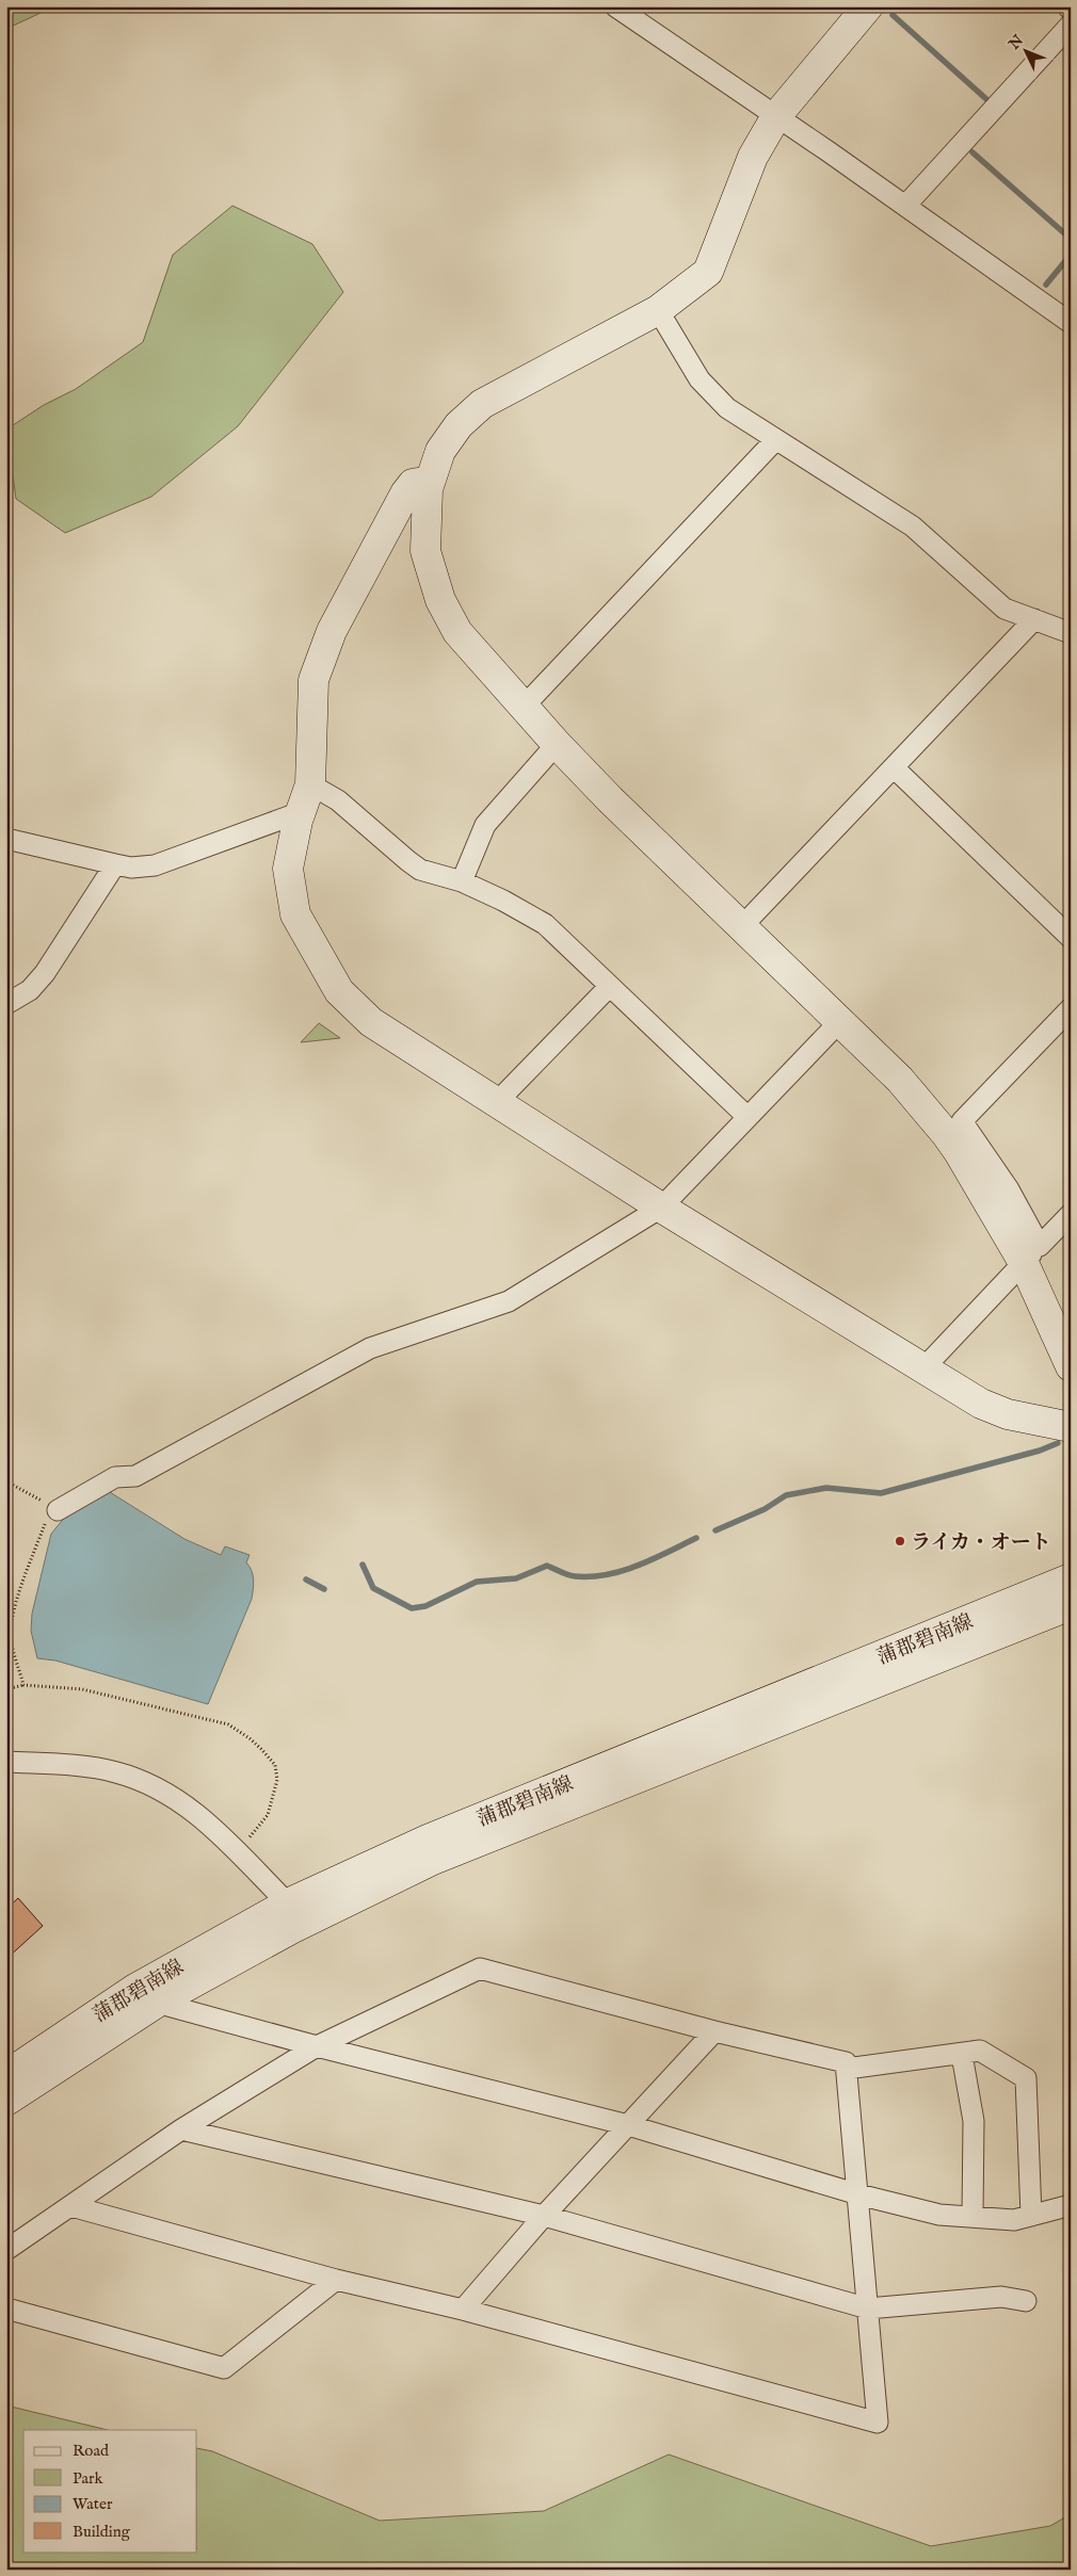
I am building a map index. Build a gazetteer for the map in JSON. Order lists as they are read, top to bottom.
{
  "streets": {
    "street": ["蒲郡碧南線"]
  },
  "places": ["ライカ・オート"],
  "legend": [
    "Road",
    "Park",
    "Water",
    "Building"
  ],
  "north": "top left"
}
